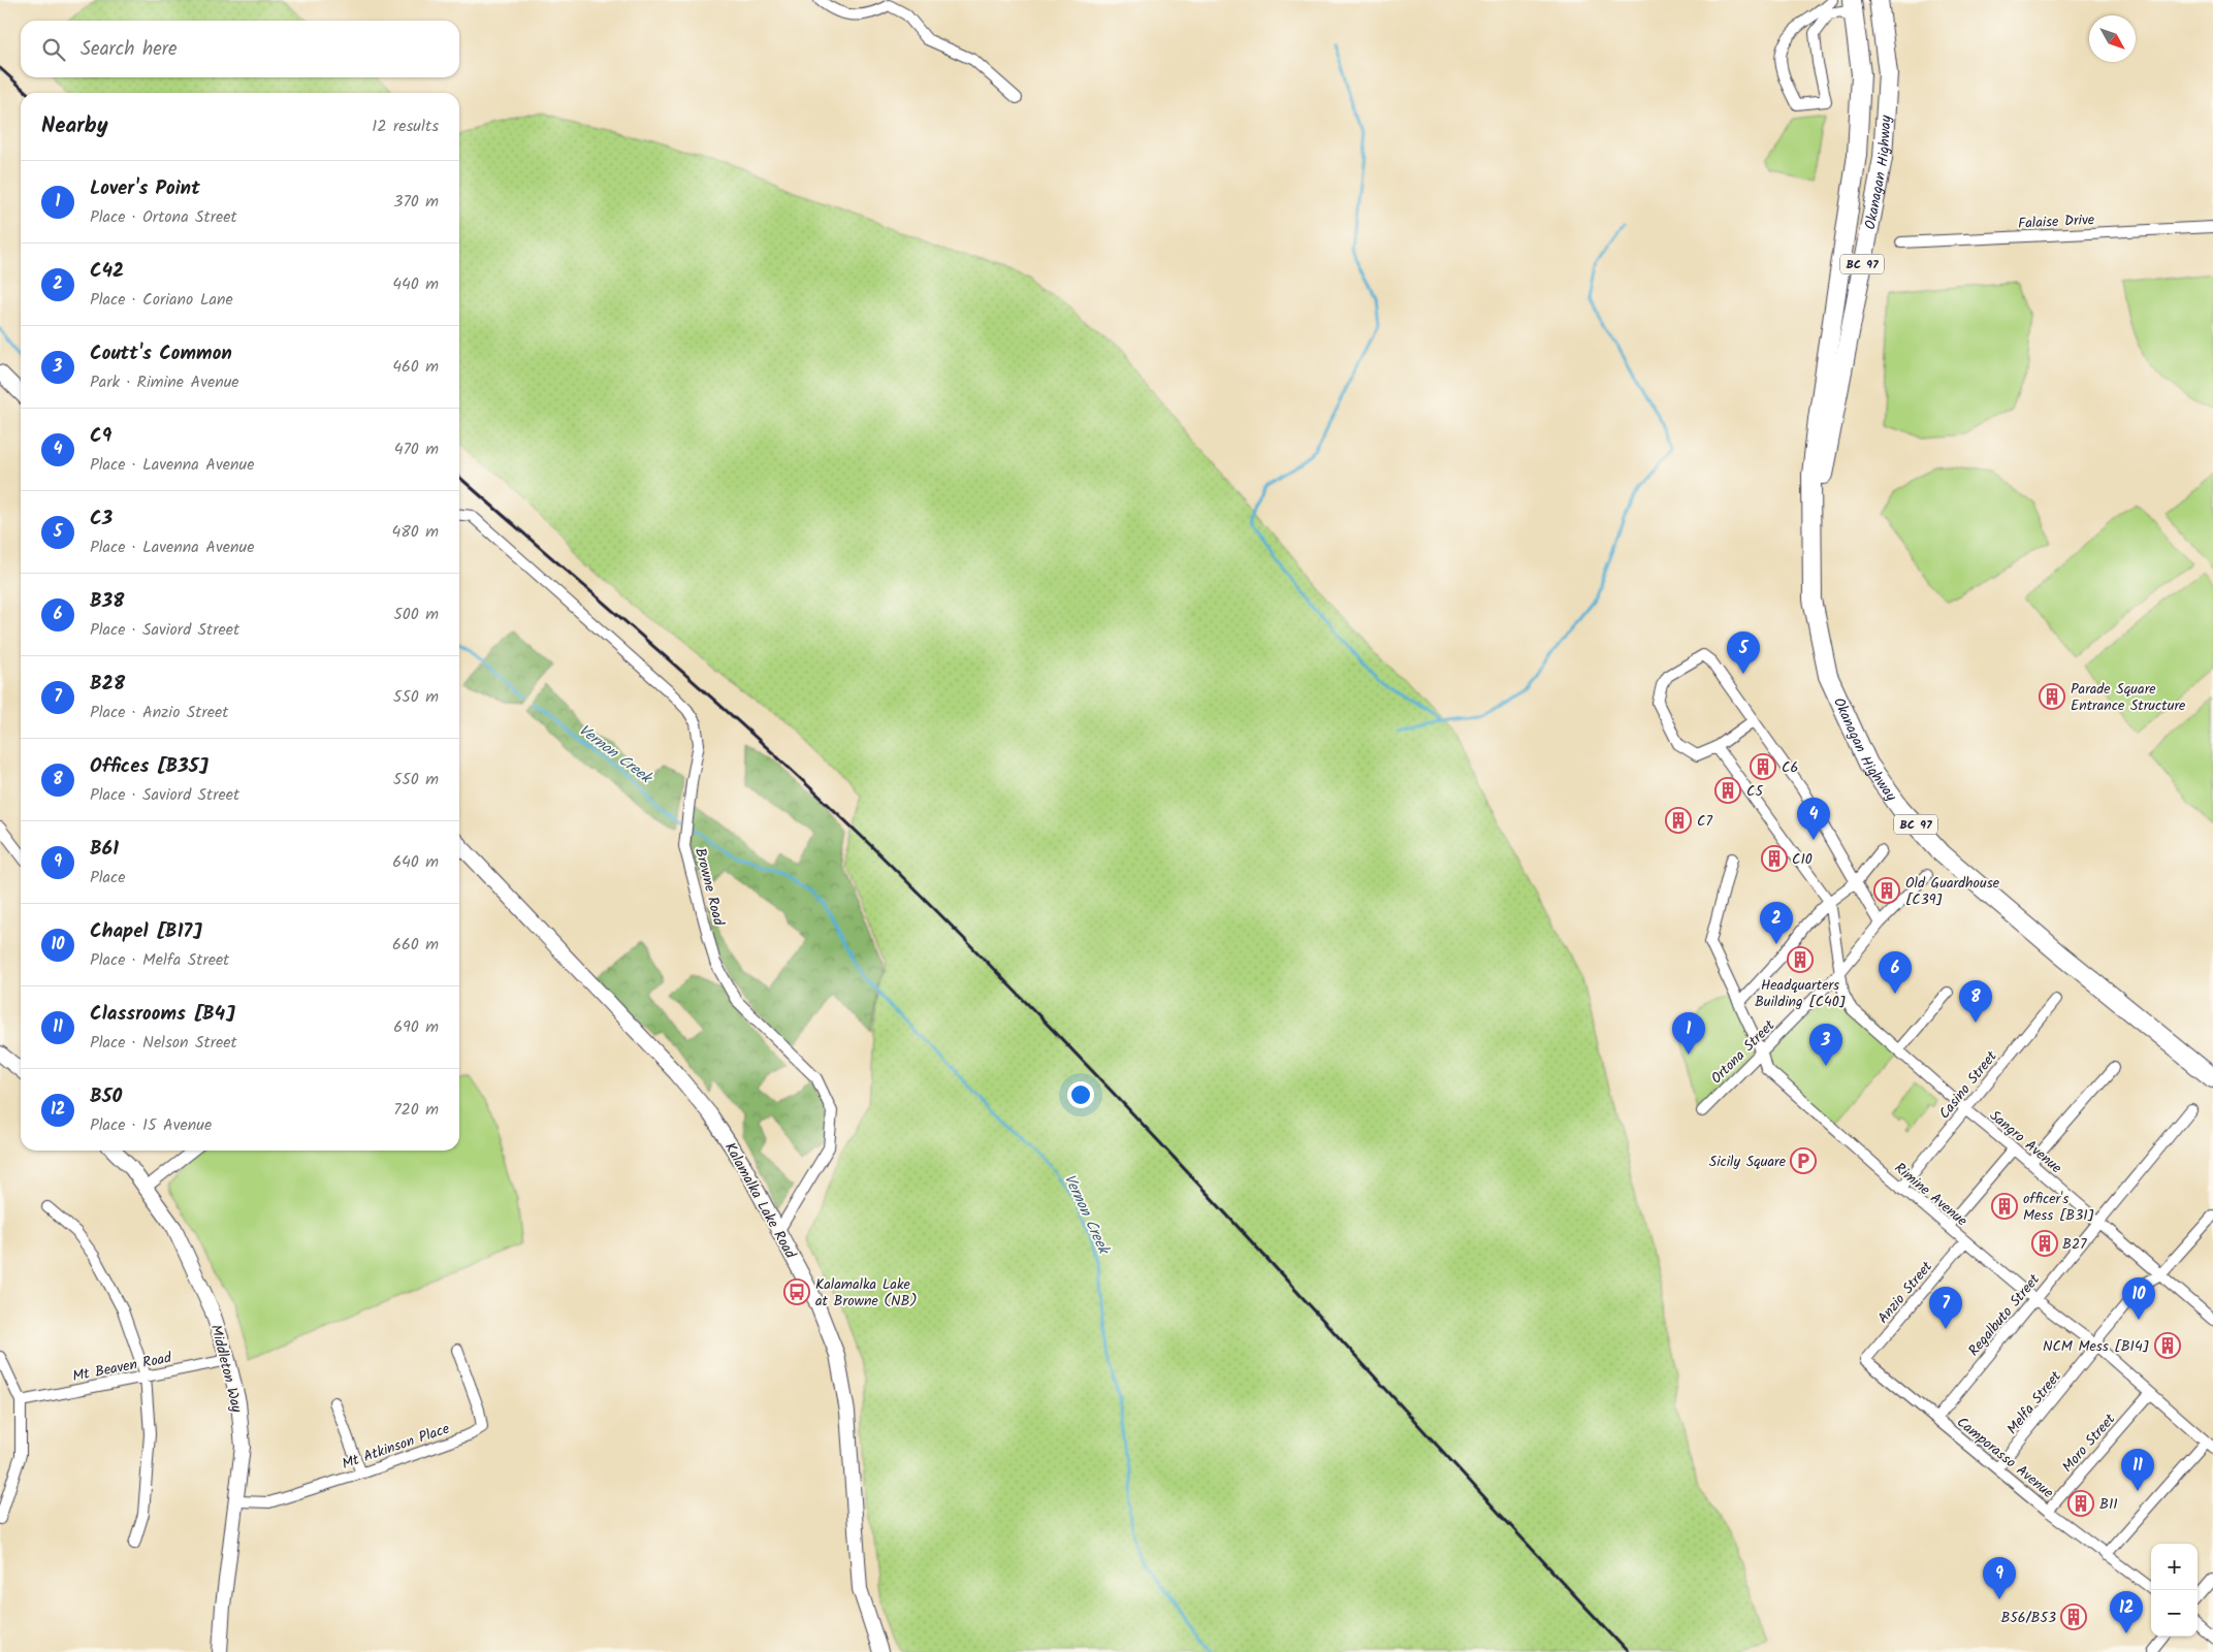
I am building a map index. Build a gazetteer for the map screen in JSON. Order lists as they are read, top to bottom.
{
  "streets": {
    "highway": ["Okanagan Highway", "BC 97"],
    "main road": ["Kalamalka Lake Road", "Middleton Way"],
    "street": [
      "Falaise Drive",
      "Browne Road",
      "Ortona Street",
      "Casino Street",
      "Sangro Avenue",
      "Rimine Avenue",
      "Anzio Street",
      "Regalbuto Street",
      "Mt Beaven Road",
      "Melfa Street",
      "Moro Street",
      "Mt Atkinson Place",
      "Camporasso Avenue"
    ]
  },
  "crossings": [
    ["Browne Road", "Kalamalka Lake Road"],
    ["Ortona Street", "Sangro Avenue"],
    ["Ortona Street", "Rimine Avenue"],
    ["Casino Street", "Sangro Avenue"],
    ["Casino Street", "Rimine Avenue"],
    ["Sangro Avenue", "Regalbuto Street"],
    ["Sangro Avenue", "Melfa Street"],
    ["Rimine Avenue", "Anzio Street"],
    ["Rimine Avenue", "Regalbuto Street"],
    ["Rimine Avenue", "Melfa Street"],
    ["Rimine Avenue", "Moro Street"],
    ["Anzio Street", "Camporasso Avenue"],
    ["Regalbuto Street", "Camporasso Avenue"],
    ["Mt Beaven Road", "Middleton Way"],
    ["Middleton Way", "Mt Atkinson Place"],
    ["Melfa Street", "Camporasso Avenue"],
    ["Moro Street", "Camporasso Avenue"]
  ],
  "water": ["Vernon Creek"],
  "places": {
    "building": [
      "Parade Square Entrance Structure",
      "C6",
      "C5",
      "C7",
      "C10",
      "Old Guardhouse [C39]",
      "Headquarters Building [C40]",
      "officer's Mess [B31]",
      "B27",
      "NCM Mess [B14]",
      "B11",
      "B56/B53"
    ],
    "parking": ["Sicily Square"],
    "bus stop": ["Kalamalka Lake at Browne (NB)"]
  },
  "north": "bottom right",
  "page": {
    "search": "Search here",
    "heading": ["Nearby", "12 results"],
    "list": [
      {
        "mark": "1",
        "name": "Lover's Point",
        "note": "Place · Ortona Street",
        "value": "370 m"
      },
      {
        "mark": "2",
        "name": "C42",
        "note": "Place · Coriano Lane",
        "value": "440 m"
      },
      {
        "mark": "3",
        "name": "Coutt's Common",
        "note": "Park · Rimine Avenue",
        "value": "460 m"
      },
      {
        "mark": "4",
        "name": "C9",
        "note": "Place · Lavenna Avenue",
        "value": "470 m"
      },
      {
        "mark": "5",
        "name": "C3",
        "note": "Place · Lavenna Avenue",
        "value": "480 m"
      },
      {
        "mark": "6",
        "name": "B38",
        "note": "Place · Saviord Street",
        "value": "500 m"
      },
      {
        "mark": "7",
        "name": "B28",
        "note": "Place · Anzio Street",
        "value": "550 m"
      },
      {
        "mark": "8",
        "name": "Offices [B35]",
        "note": "Place · Saviord Street",
        "value": "550 m"
      },
      {
        "mark": "9",
        "name": "B61",
        "note": "Place",
        "value": "640 m"
      },
      {
        "mark": "10",
        "name": "Chapel [B17]",
        "note": "Place · Melfa Street",
        "value": "660 m"
      },
      {
        "mark": "11",
        "name": "Classrooms [B4]",
        "note": "Place · Nelson Street",
        "value": "690 m"
      },
      {
        "mark": "12",
        "name": "B50",
        "note": "Place · 15 Avenue",
        "value": "720 m"
      }
    ],
    "pins": [
      "5",
      "4",
      "2",
      "6",
      "8",
      "1",
      "3",
      "10",
      "7",
      "11",
      "9",
      "12"
    ],
    "map_buttons": ["+", "−"]
  }
}
